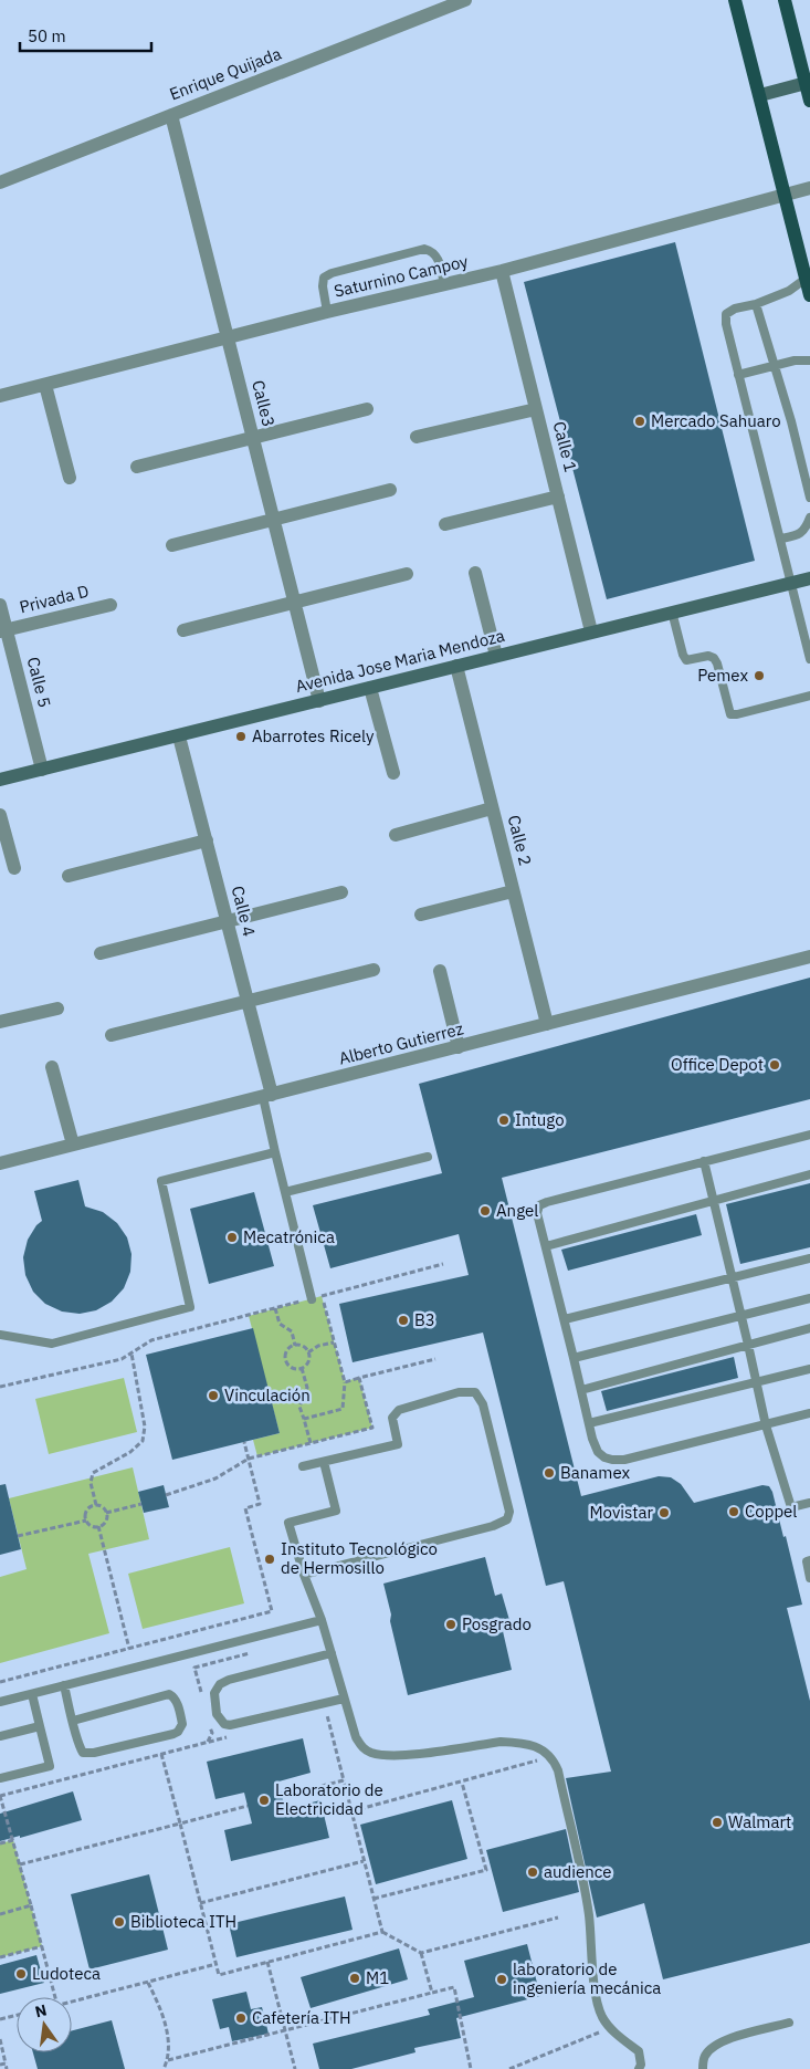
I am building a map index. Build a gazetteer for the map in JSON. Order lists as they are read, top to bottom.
{
  "streets": {
    "street": [
      "Enrique Quijada",
      "Saturnino Campoy",
      "Calle3",
      "Calle 1",
      "Privada D",
      "Avenida Jose Maria Mendoza",
      "Calle 5",
      "Calle 2",
      "Calle 4",
      "Alberto Gutierrez"
    ]
  },
  "crossings": [
    ["Enrique Quijada", "Calle3"],
    ["Saturnino Campoy", "Calle3"],
    ["Saturnino Campoy", "Calle 1"],
    ["Calle3", "Avenida Jose Maria Mendoza"],
    ["Calle 1", "Avenida Jose Maria Mendoza"],
    ["Privada D", "Calle 5"],
    ["Avenida Jose Maria Mendoza", "Calle 5"],
    ["Avenida Jose Maria Mendoza", "Calle 2"],
    ["Avenida Jose Maria Mendoza", "Calle 4"],
    ["Calle 2", "Alberto Gutierrez"],
    ["Calle 4", "Alberto Gutierrez"]
  ],
  "places": [
    "Mercado Sahuaro",
    "Pemex",
    "Abarrotes Ricely",
    "Office Depot",
    "Intugo",
    "Angel",
    "Mecatrónica",
    "B3",
    "Vinculación",
    "Banamex",
    "Coppel",
    "Movistar",
    "Instituto Tecnológico de Hermosillo",
    "Posgrado",
    "Laboratorio de Electricidad",
    "Walmart",
    "audience",
    "Biblioteca ITH",
    "Ludoteca",
    "M1",
    "laboratorio de ingeniería mecánica",
    "Cafetería ITH"
  ],
  "scale_bar": "50 m",
  "north": "top"
}
